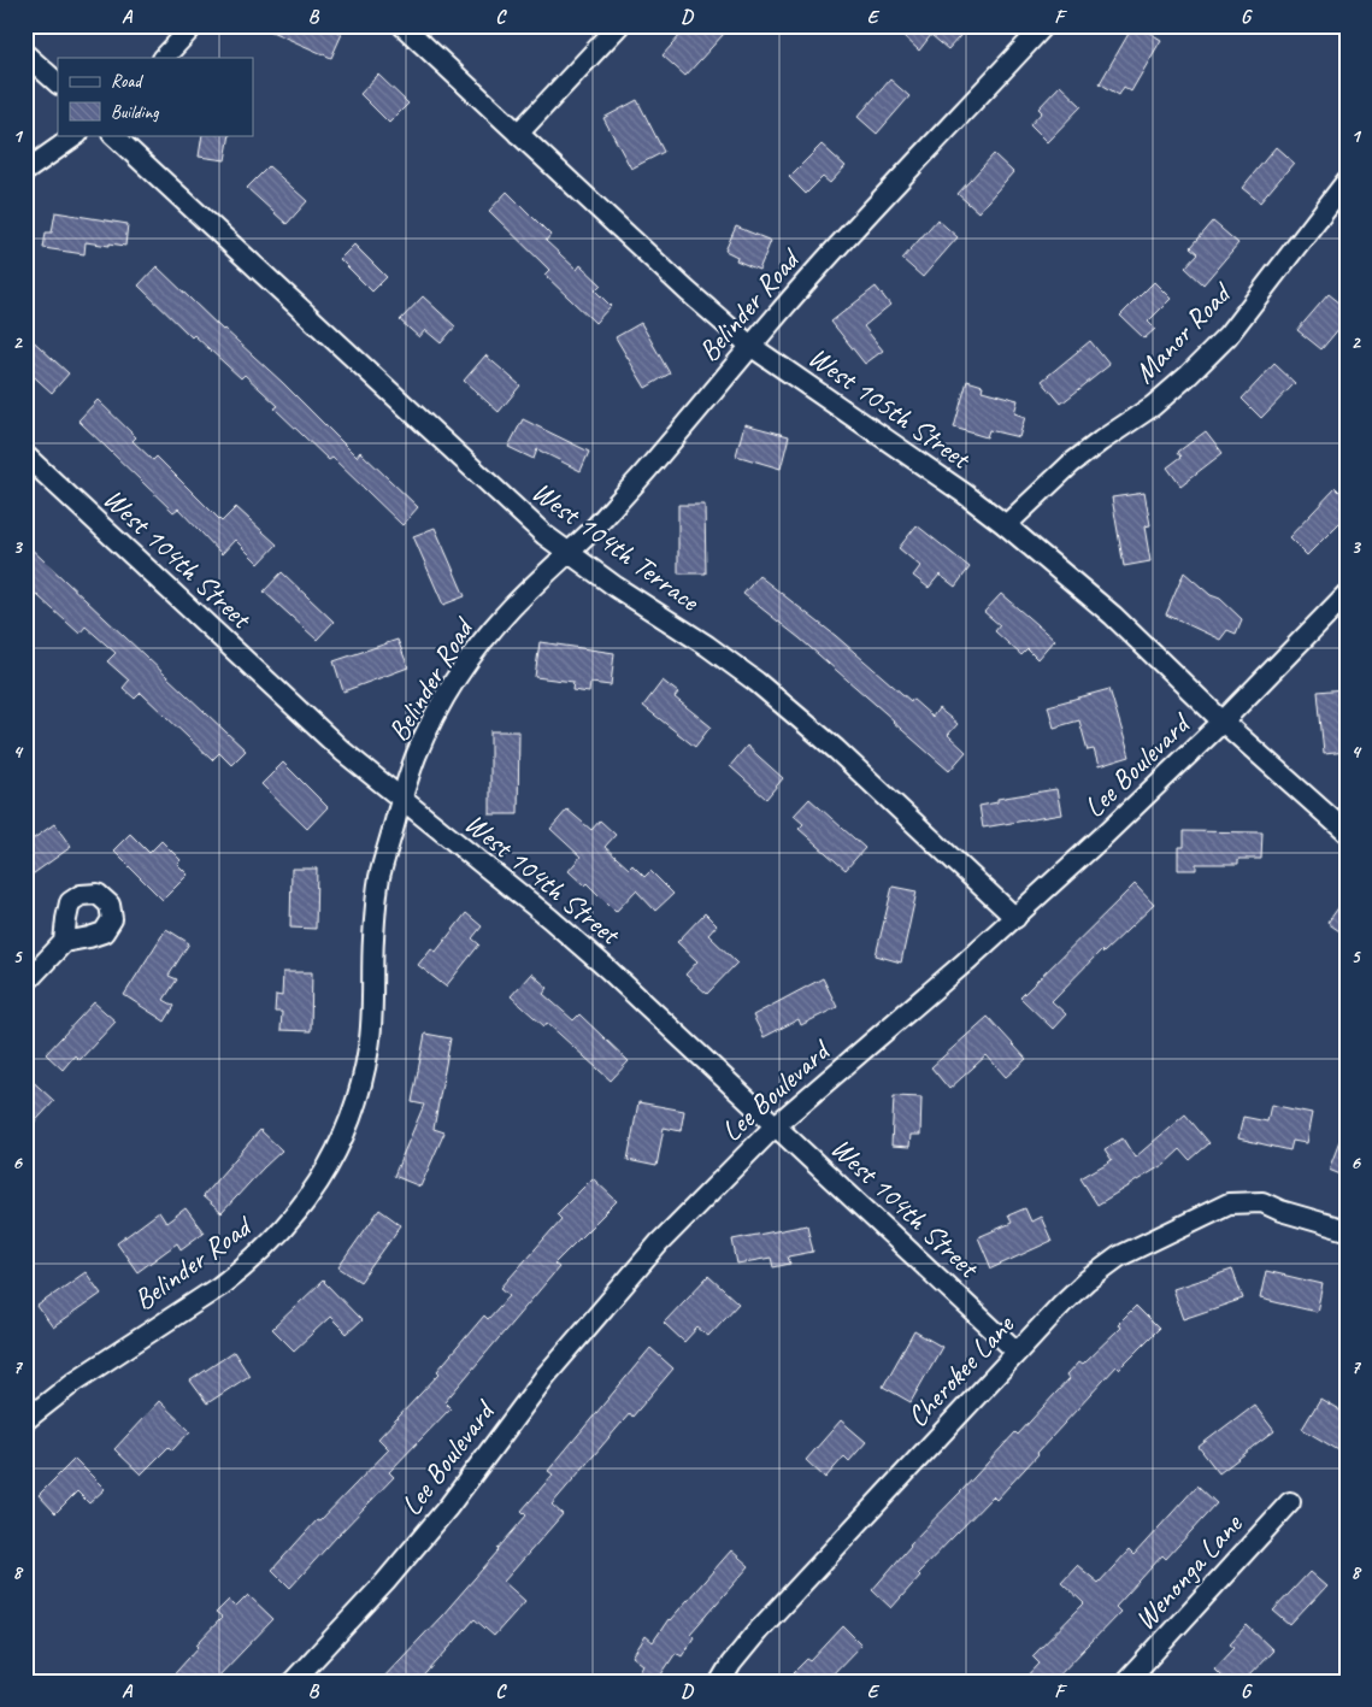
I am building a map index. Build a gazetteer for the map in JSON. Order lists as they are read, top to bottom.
{
  "streets": {
    "street": [
      "Belinder Road",
      "Manor Road",
      "West 105th Street",
      "West 104th Terrace",
      "West 104th Street",
      "Lee Boulevard",
      "Cherokee Lane",
      "Wenonga Lane"
    ]
  },
  "crossings": [
    ["Belinder Road", "West 105th Street"],
    ["Belinder Road", "West 104th Terrace"],
    ["Belinder Road", "West 104th Street"],
    ["Manor Road", "West 105th Street"],
    ["West 105th Street", "Lee Boulevard"],
    ["West 104th Terrace", "Lee Boulevard"],
    ["West 104th Street", "Lee Boulevard"],
    ["West 104th Street", "Cherokee Lane"]
  ],
  "legend": ["Road", "Building"],
  "grid": {
    "columns": [
      "A",
      "B",
      "C",
      "D",
      "E",
      "F",
      "G"
    ],
    "rows": [
      "1",
      "2",
      "3",
      "4",
      "5",
      "6",
      "7",
      "8"
    ]
  }
}
